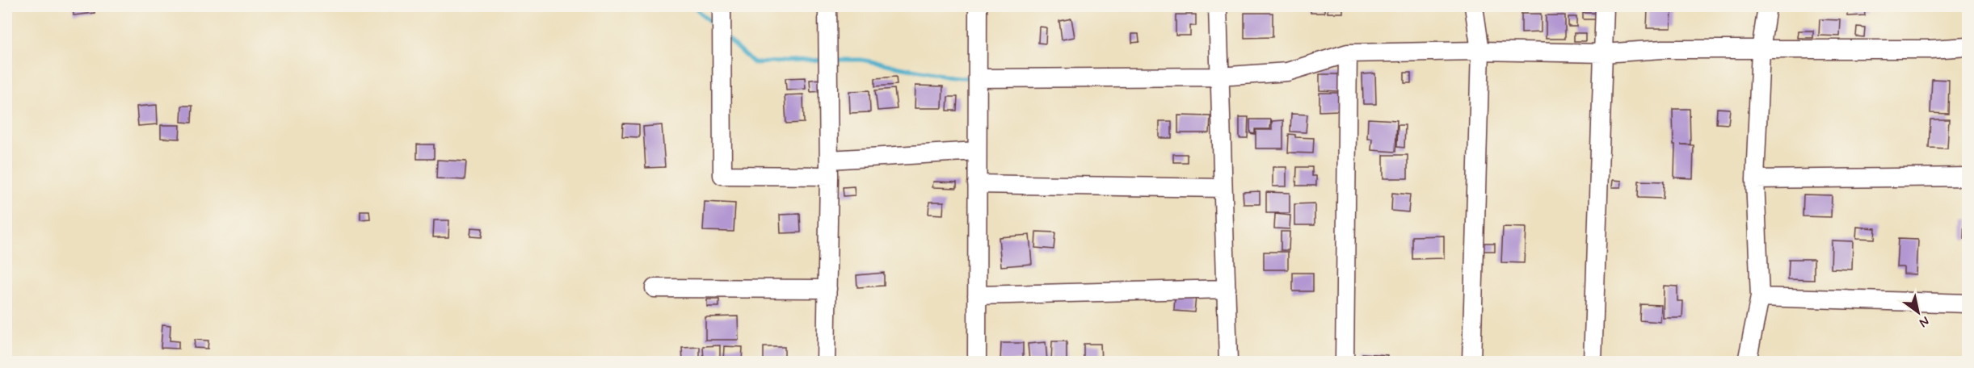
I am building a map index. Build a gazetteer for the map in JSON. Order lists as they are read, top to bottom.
{
  "north": "bottom right"
}
